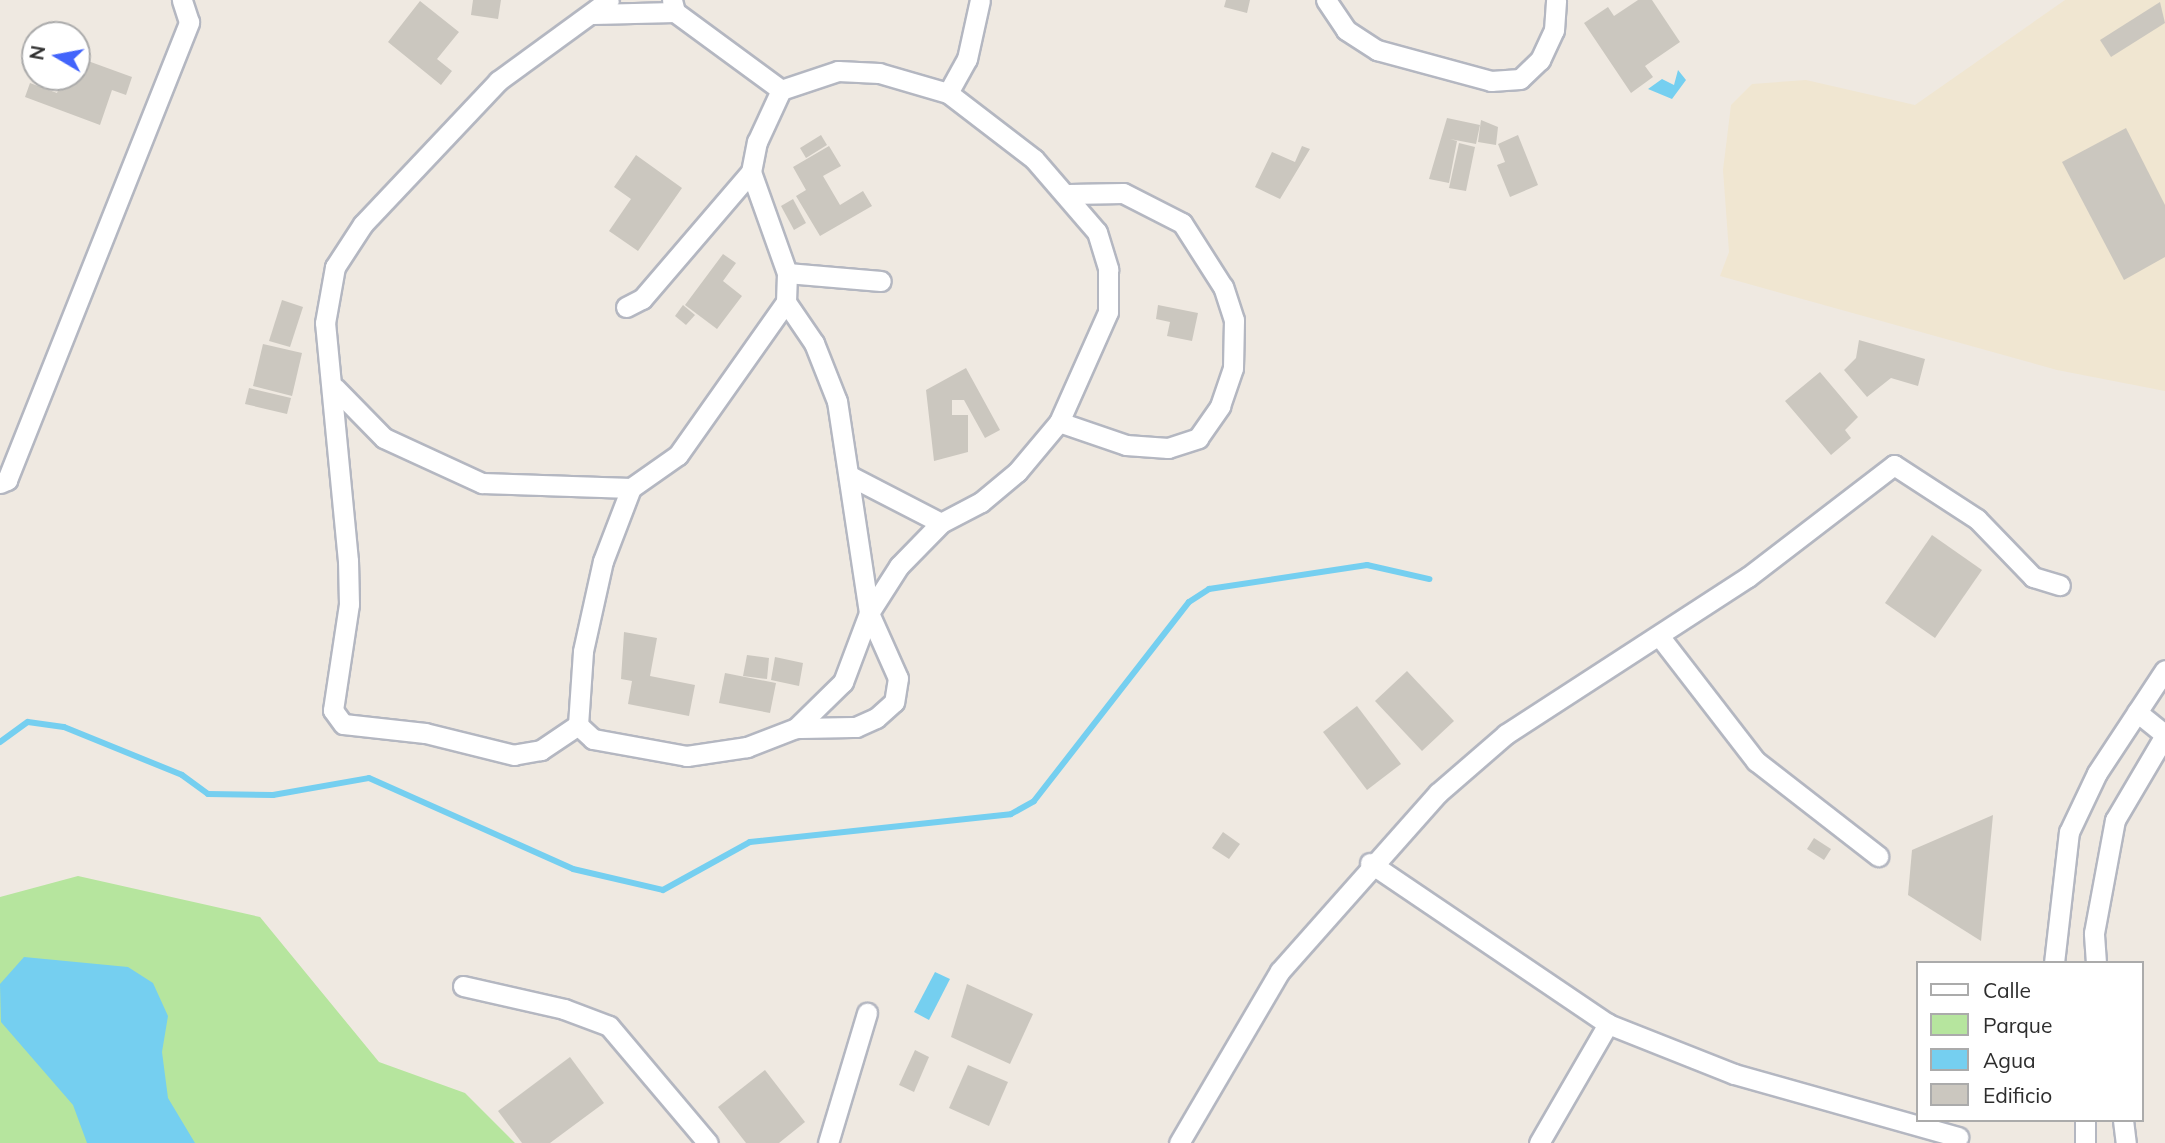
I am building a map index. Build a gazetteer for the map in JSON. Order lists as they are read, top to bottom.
{
  "legend": [
    "Calle",
    "Parque",
    "Agua",
    "Edificio"
  ],
  "north": "left"
}
